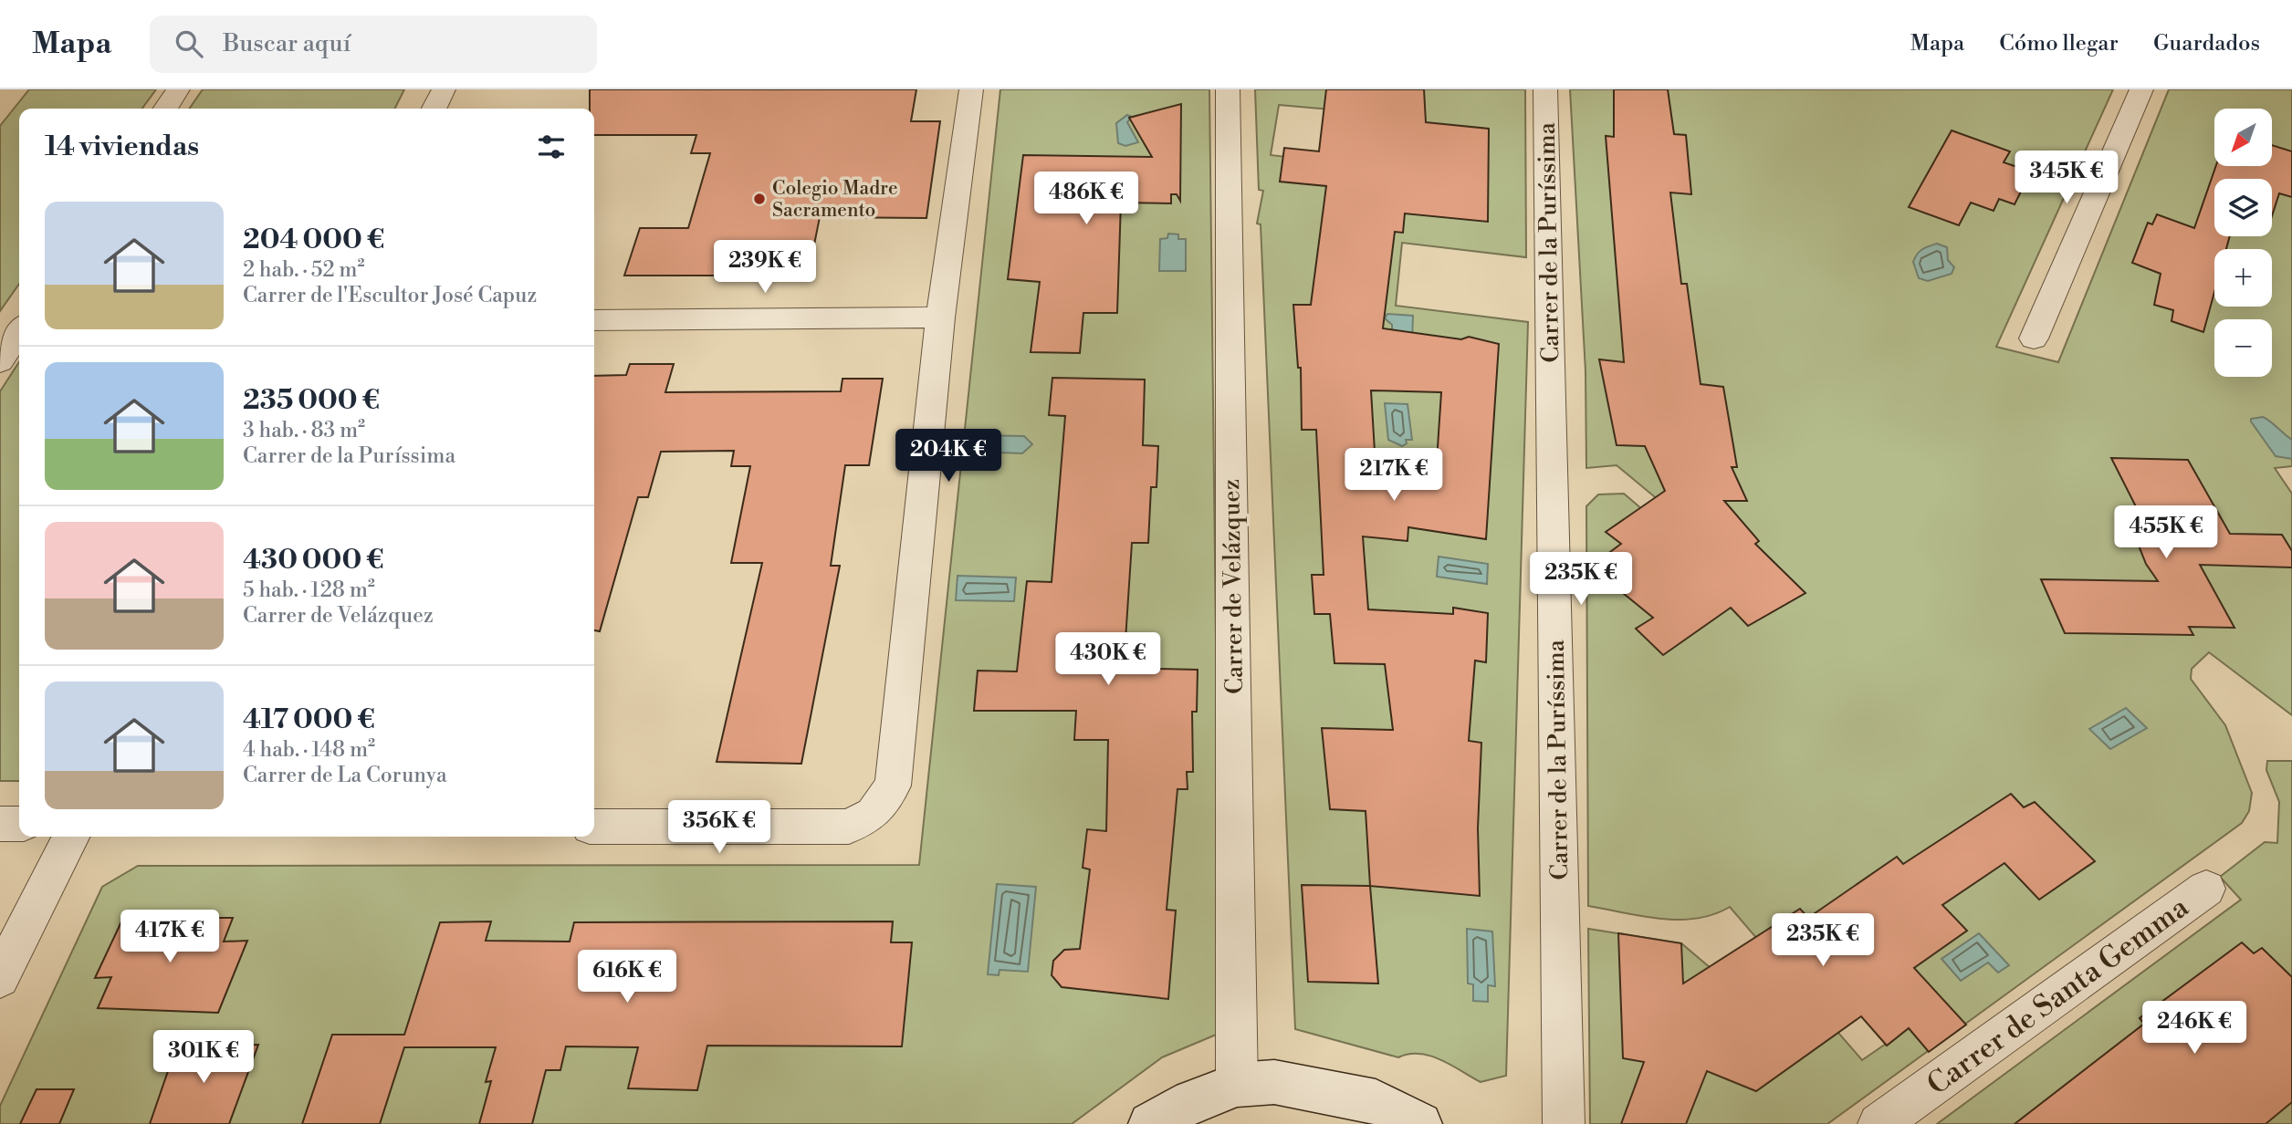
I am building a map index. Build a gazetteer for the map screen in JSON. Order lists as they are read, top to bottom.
{
  "streets": {
    "street": ["Carrer de la Puríssima", "Carrer de Velázquez", "Carrer de Santa Gemma"]
  },
  "places": ["Colegio Madre Sacramento"],
  "north": "bottom left",
  "page": {
    "header": "Mapa",
    "search": "Buscar aquí",
    "nav": ["Mapa", "Cómo llegar", "Guardados"],
    "map_buttons": ["+", "−"],
    "heading": "14 viviendas",
    "price": [
      "345K €",
      "486K €",
      "239K €",
      "204K €",
      "217K €",
      "455K €",
      "235K €",
      "430K €",
      "356K €",
      "417K €",
      "235K €",
      "616K €",
      "246K €",
      "301K €"
    ],
    "list": [
      {
        "name": "204 000 €",
        "note": "2 hab. · 52 m² · Carrer de l'Escultor José Capuz"
      },
      {
        "name": "235 000 €",
        "note": "3 hab. · 83 m² · Carrer de la Puríssima"
      },
      {
        "name": "430 000 €",
        "note": "5 hab. · 128 m² · Carrer de Velázquez"
      },
      {
        "name": "417 000 €",
        "note": "4 hab. · 148 m² · Carrer de La Corunya"
      }
    ]
  }
}
